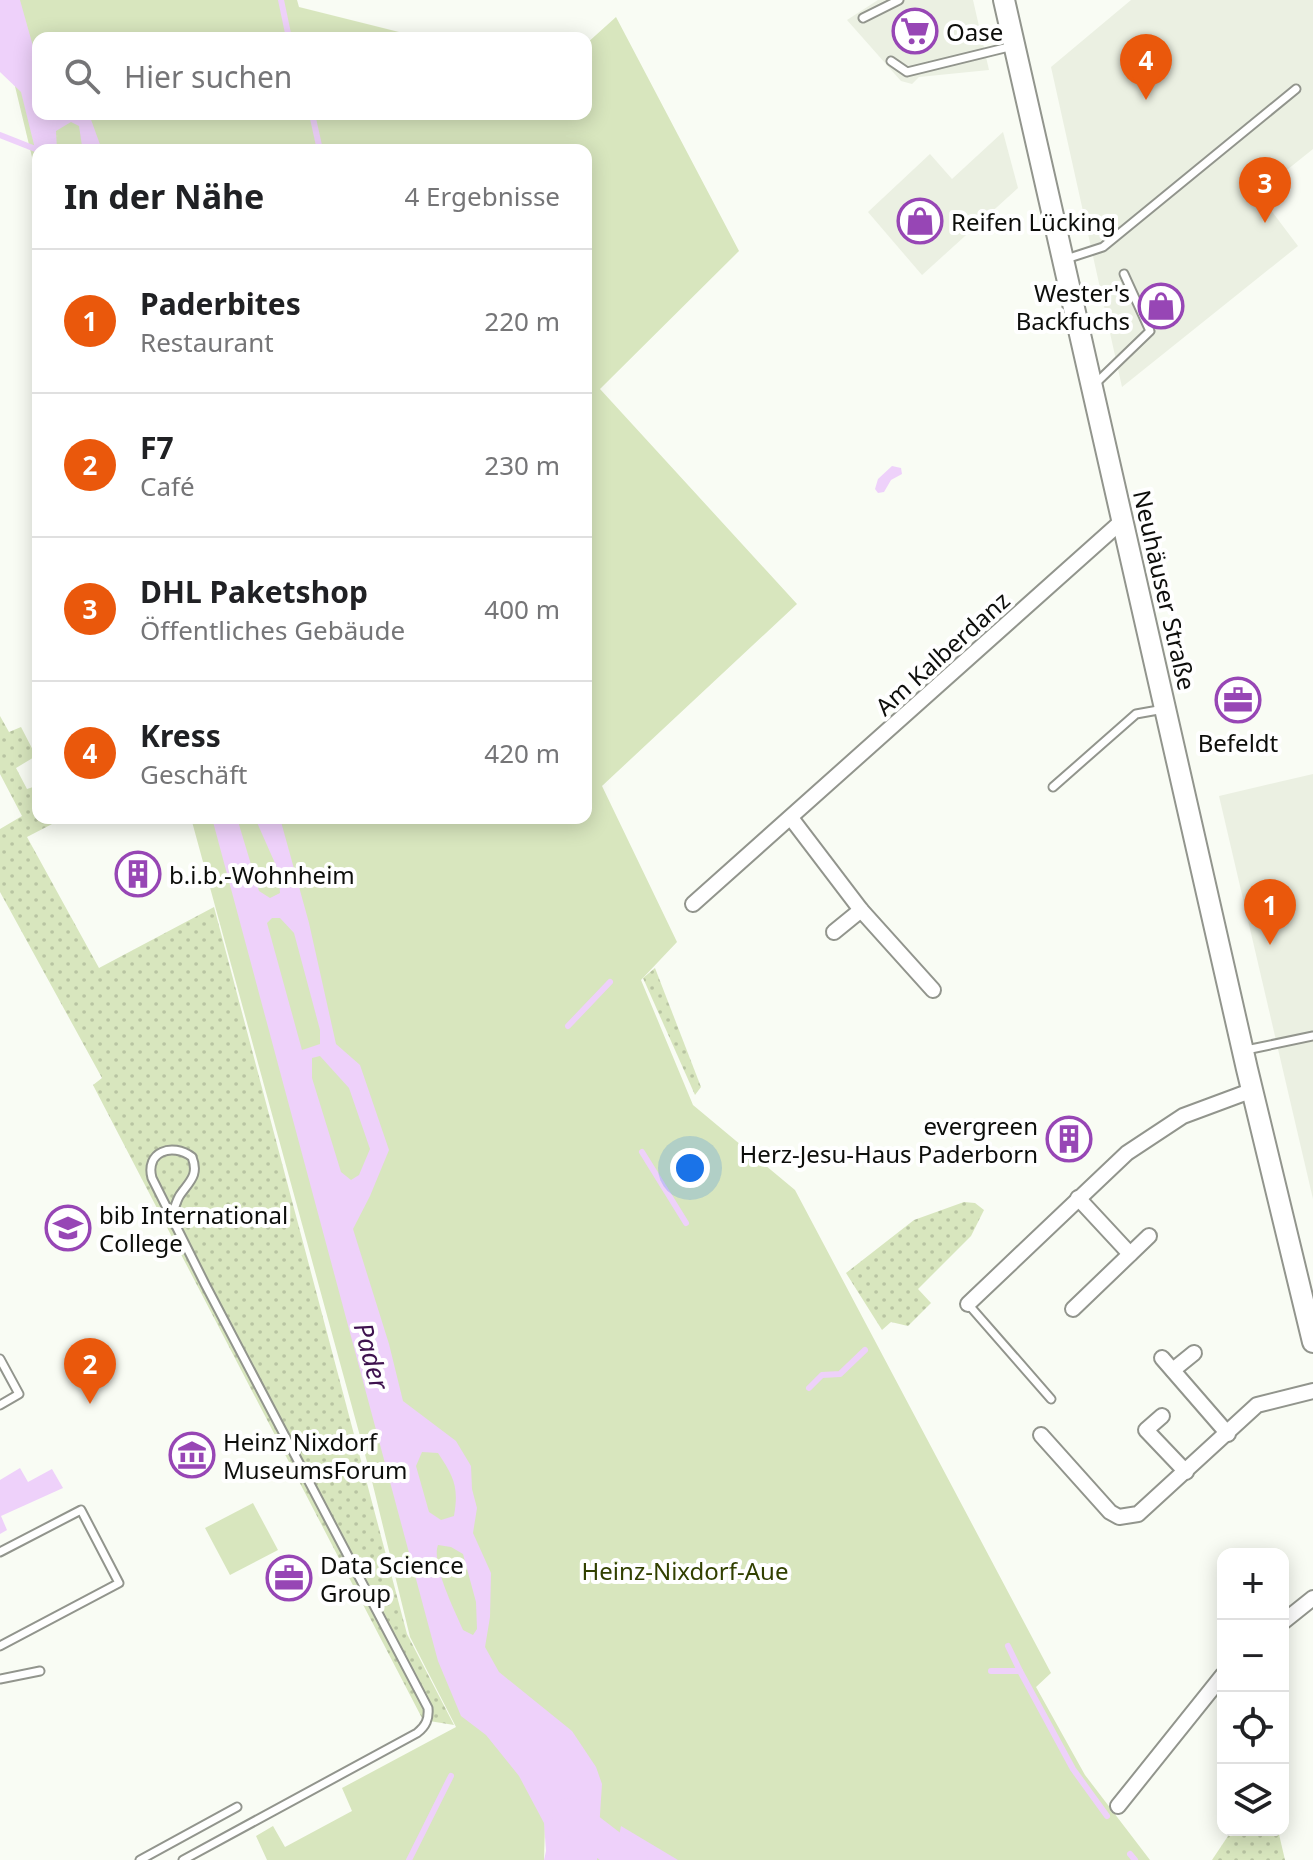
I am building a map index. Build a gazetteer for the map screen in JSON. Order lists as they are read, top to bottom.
{
  "streets": {
    "main road": ["Neuhäuser Straße"],
    "street": ["Am Kalberdanz"]
  },
  "crossings": [
    ["Neuhäuser Straße", "Am Kalberdanz"]
  ],
  "water": ["Pader"],
  "parks": ["Heinz-Nixdorf-Aue"],
  "places": {
    "supermarket": ["Oase"],
    "shop": ["Reifen Lücking", "Wester's Backfuchs"],
    "office": ["Befeldt", "Data Science Group"],
    "building": ["b.i.b.-Wohnheim", "evergreen Herz-Jesu-Haus Paderborn"],
    "school or university": ["bib International College"],
    "museum": ["Heinz Nixdorf MuseumsForum"]
  },
  "page": {
    "search": "Hier suchen",
    "pins": [
      "4",
      "3",
      "1",
      "2"
    ],
    "heading": ["In der Nähe", "4 Ergebnisse"],
    "list": [
      {
        "mark": "1",
        "name": "Paderbites",
        "note": "Restaurant",
        "value": "220 m"
      },
      {
        "mark": "2",
        "name": "F7",
        "note": "Café",
        "value": "230 m"
      },
      {
        "mark": "3",
        "name": "DHL Paketshop",
        "note": "Öffentliches Gebäude",
        "value": "400 m"
      },
      {
        "mark": "4",
        "name": "Kress",
        "note": "Geschäft",
        "value": "420 m"
      }
    ],
    "map_buttons": ["+", "−"]
  }
}
